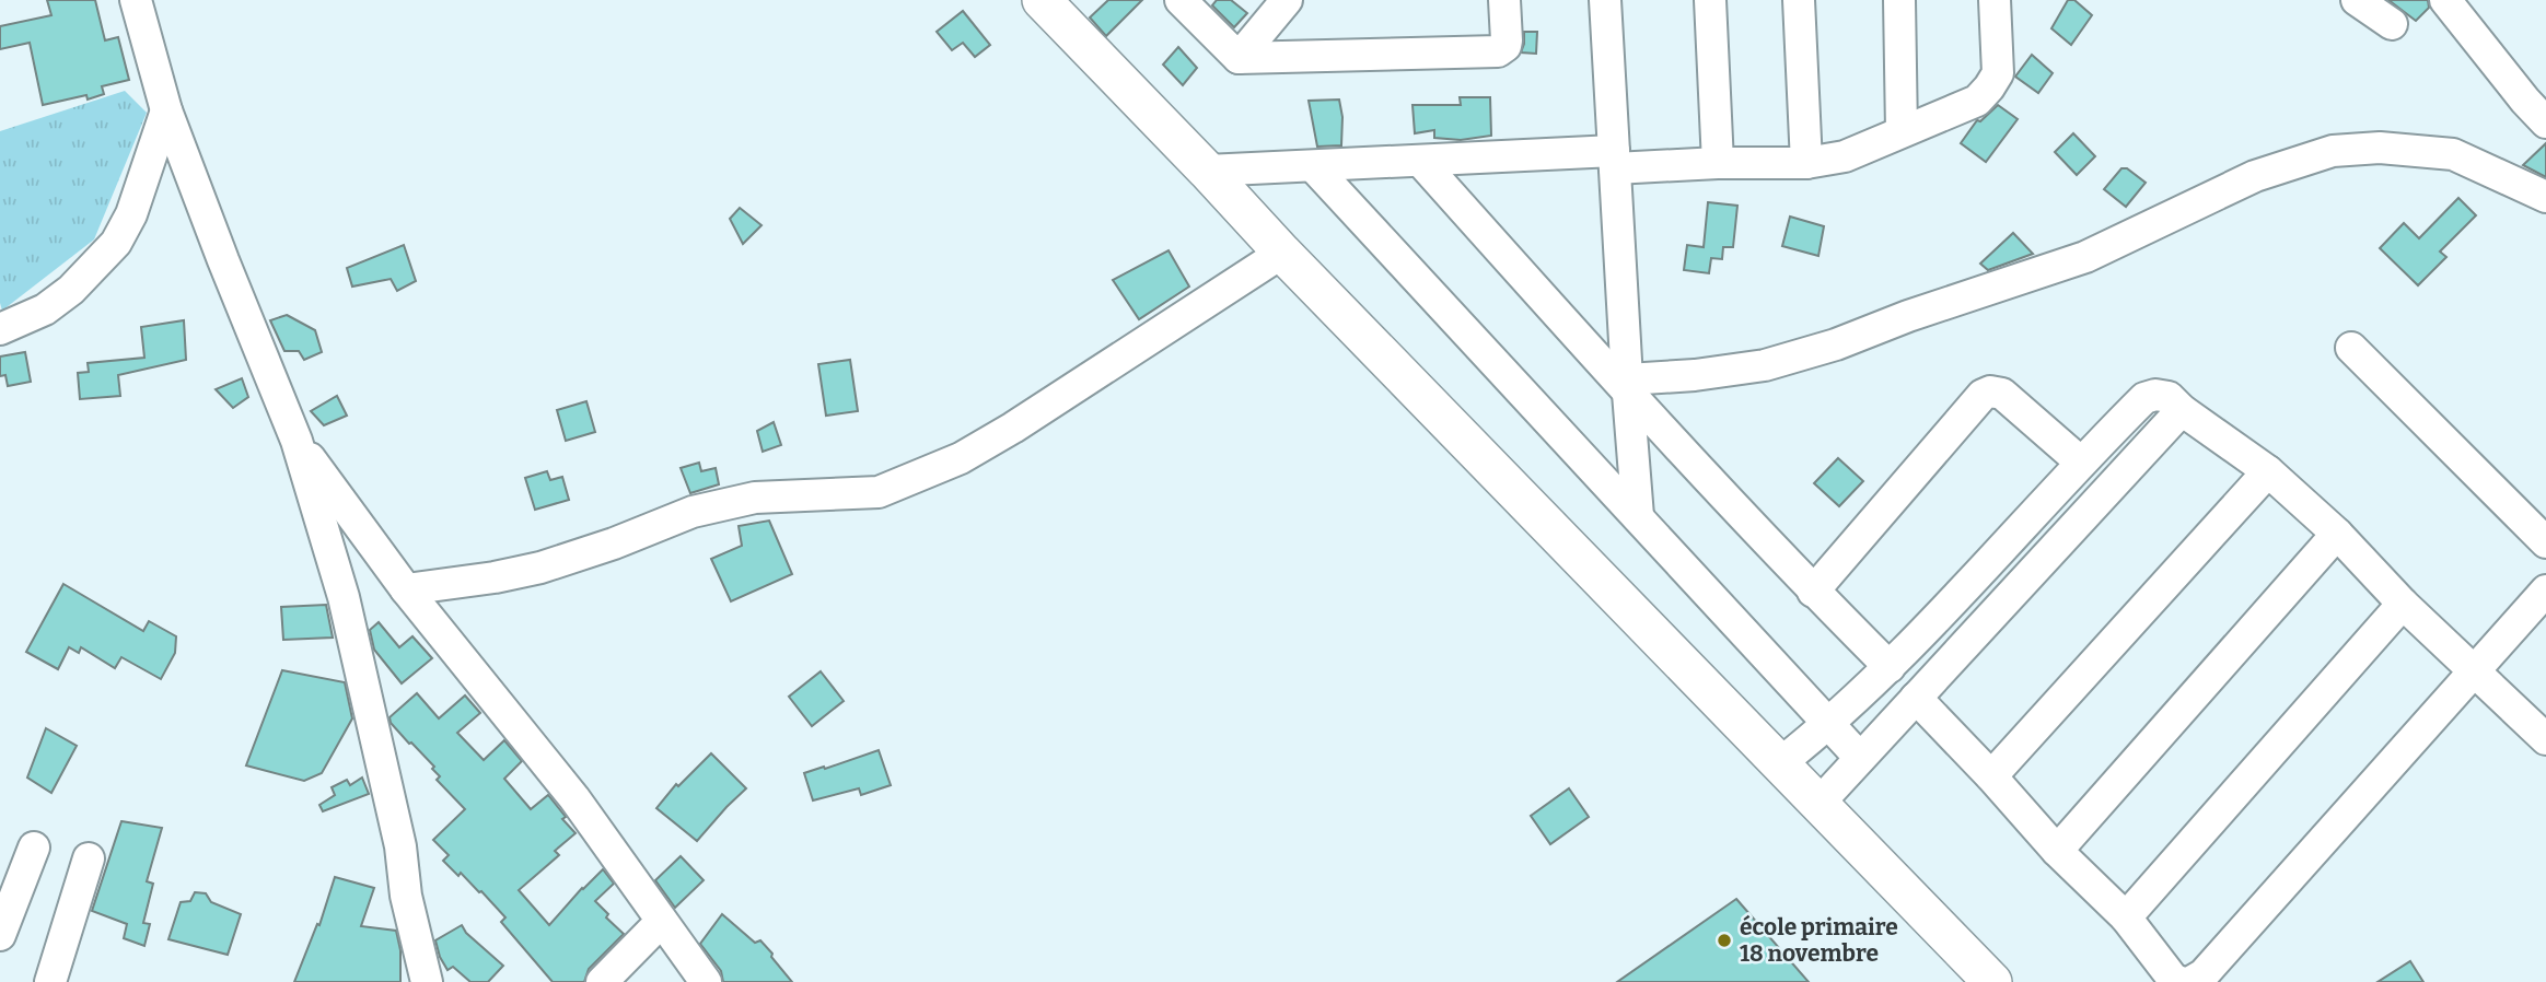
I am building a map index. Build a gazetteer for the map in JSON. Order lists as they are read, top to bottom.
{
  "places": ["école primaire 18 novembre"]
}
